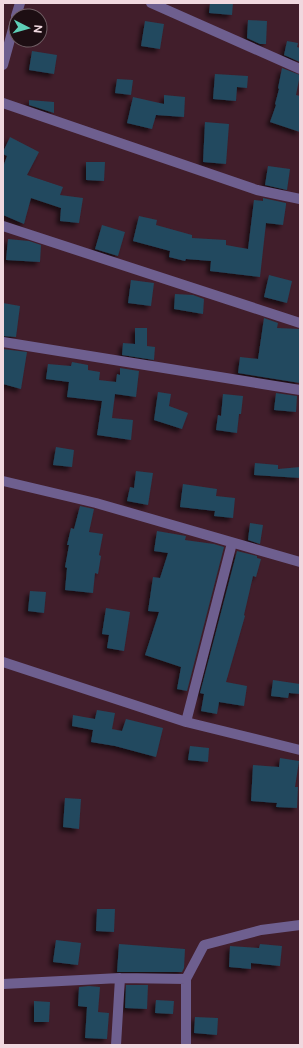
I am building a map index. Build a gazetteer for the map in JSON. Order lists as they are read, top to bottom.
{
  "north": "right"
}
